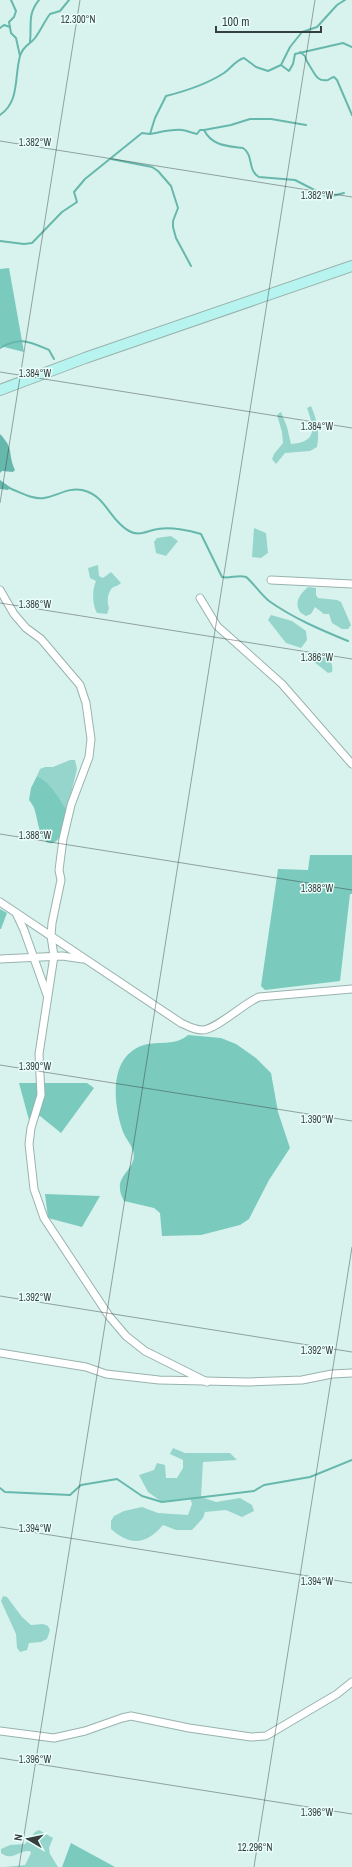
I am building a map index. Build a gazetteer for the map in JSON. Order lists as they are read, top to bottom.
{
  "scale_bar": "100 m",
  "north": "left",
  "coordinates": [
    "12.300°N",
    "1.382°W",
    "1.384°W",
    "1.386°W",
    "1.388°W",
    "1.390°W",
    "1.392°W",
    "1.394°W",
    "1.396°W",
    "12.296°N"
  ]
}
